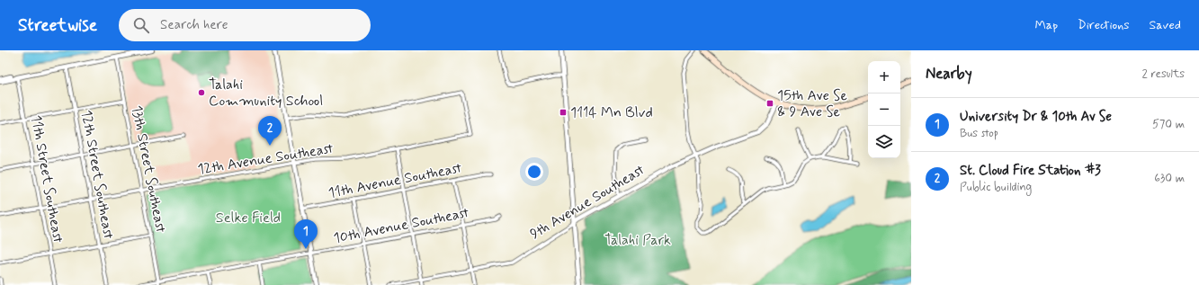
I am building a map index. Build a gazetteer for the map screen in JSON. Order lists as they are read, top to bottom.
{
  "streets": {
    "street": [
      "12th Avenue Southeast",
      "13th Street Southeast",
      "12th Street Southeast",
      "11th Street Southeast",
      "11th Avenue Southeast",
      "9th Avenue Southeast",
      "10th Avenue Southeast"
    ]
  },
  "crossings": [
    ["12th Avenue Southeast", "13th Street Southeast"],
    ["12th Avenue Southeast", "12th Street Southeast"],
    ["12th Avenue Southeast", "11th Street Southeast"],
    ["13th Street Southeast", "10th Avenue Southeast"]
  ],
  "parks": ["Selke Field", "Talahi Park"],
  "places": {
    "other": ["Talahi Community School"],
    "transit": ["15th Ave Se & 9 Ave Se", "1114 Mn Blvd"]
  },
  "page": {
    "header": "Streetwise",
    "search": "Search here",
    "nav": ["Map", "Directions", "Saved"],
    "heading": ["Nearby", "2 results"],
    "map_buttons": ["+", "−"],
    "list": [
      {
        "mark": "1",
        "name": "University Dr & 10th Av Se",
        "note": "Bus stop",
        "value": "570 m"
      },
      {
        "mark": "2",
        "name": "St. Cloud Fire Station #3",
        "note": "Public building",
        "value": "630 m"
      }
    ],
    "pins": ["2", "1"]
  }
}
